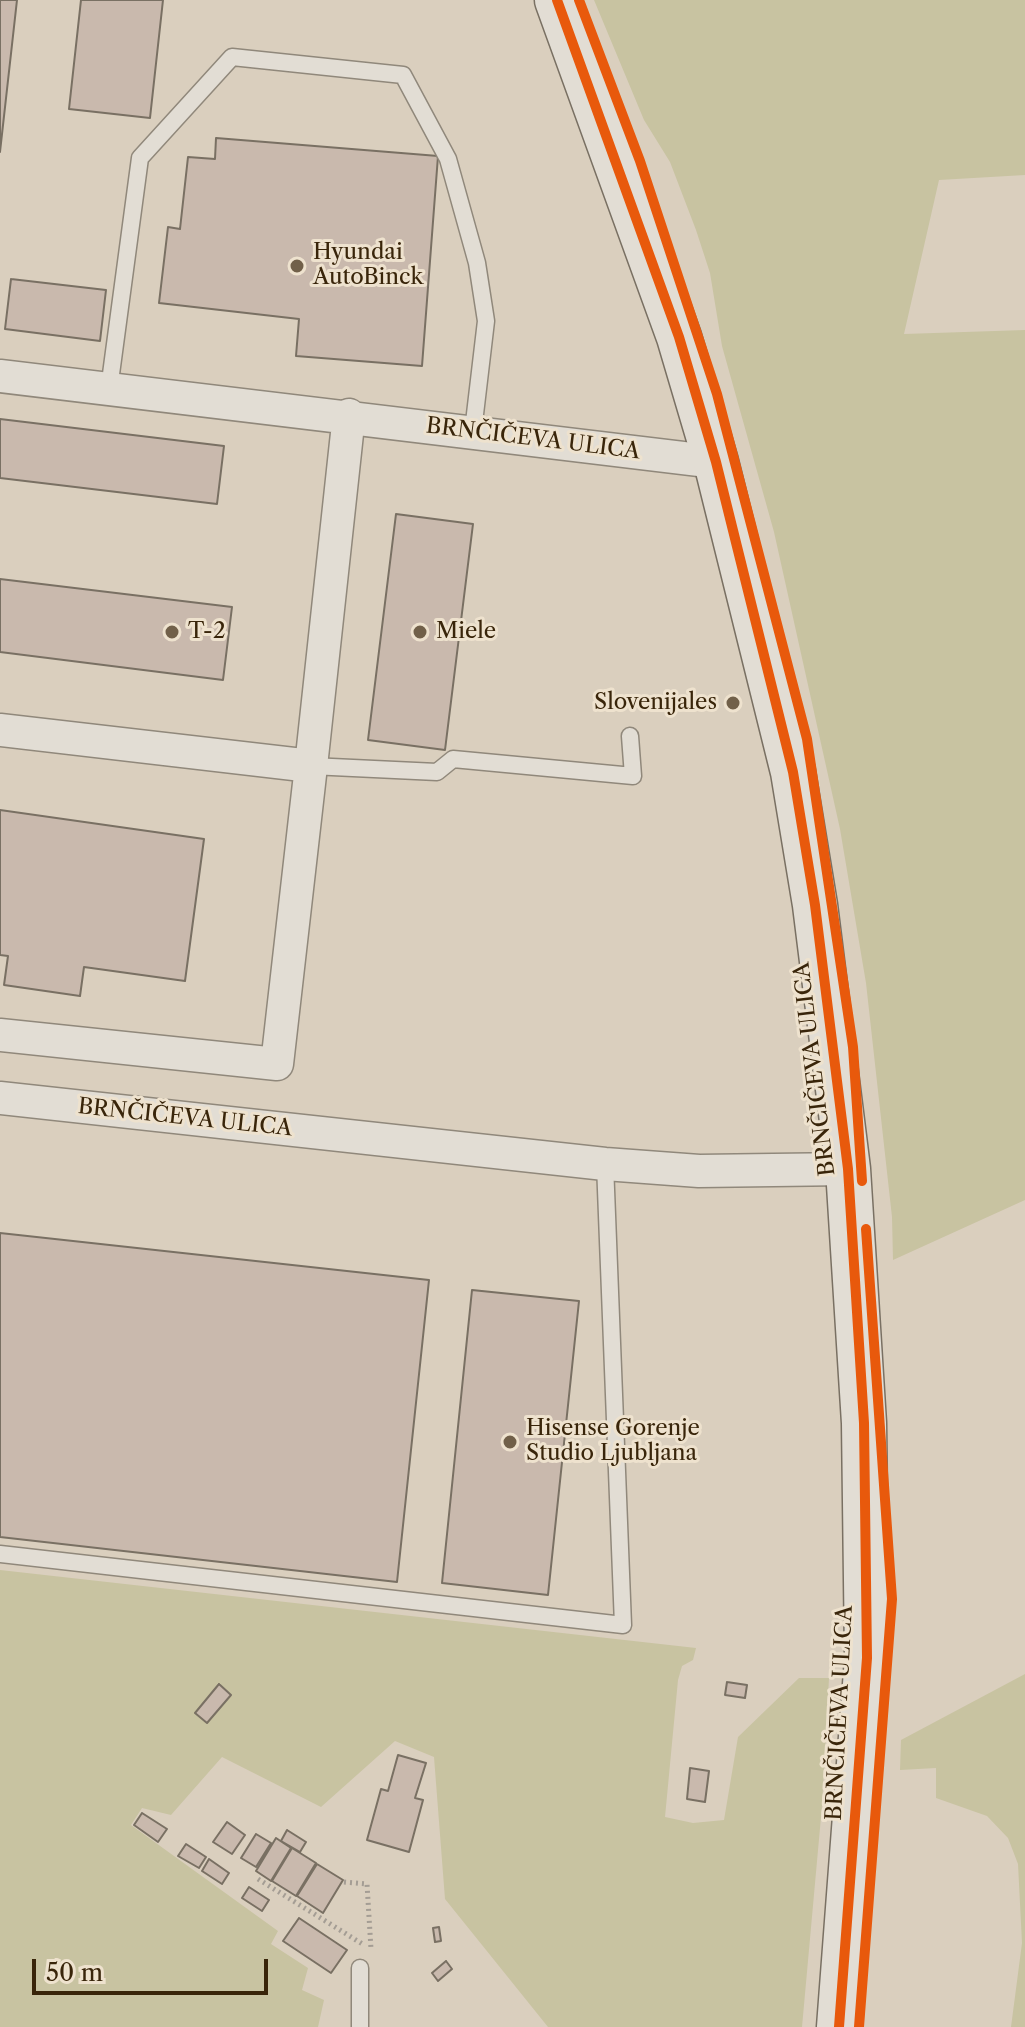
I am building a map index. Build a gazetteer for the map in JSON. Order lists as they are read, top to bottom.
{
  "streets": {
    "street": ["BRNČIČEVA ULICA"]
  },
  "places": [
    "Hyundai AutoBinck",
    "T-2",
    "Miele",
    "Slovenijales",
    "Hisense Gorenje Studio Ljubljana"
  ],
  "scale_bar": "50 m"
}
